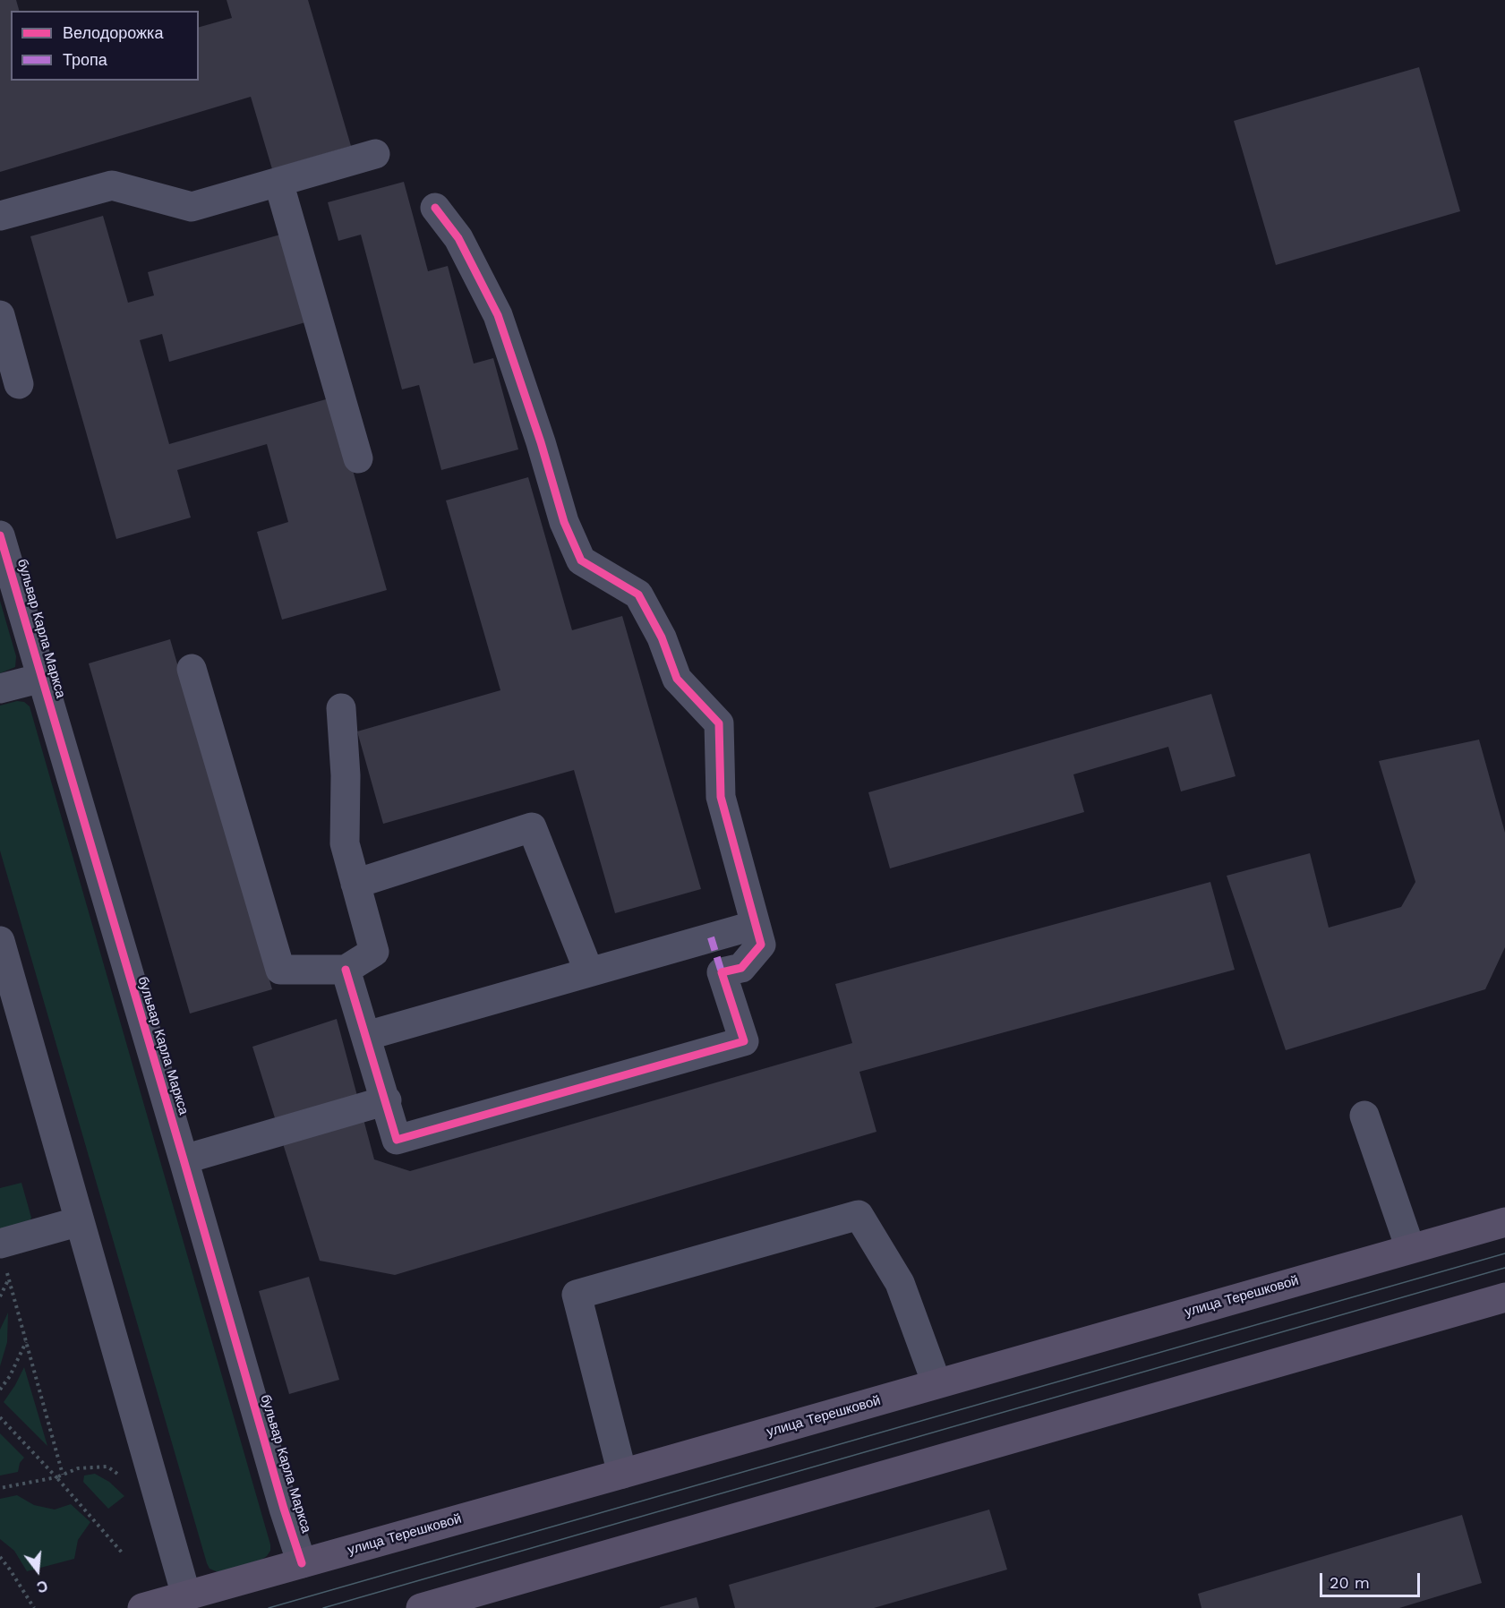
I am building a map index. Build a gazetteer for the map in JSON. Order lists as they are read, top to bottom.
{
  "streets": {
    "main road": ["улица Терешковой"],
    "street": ["бульвар Карла Маркса"]
  },
  "crossings": [
    ["бульвар Карла Маркса", "улица Терешковой"]
  ],
  "legend": ["Велодорожка", "Тропа"],
  "scale_bar": "20 m",
  "north": "bottom"
}
